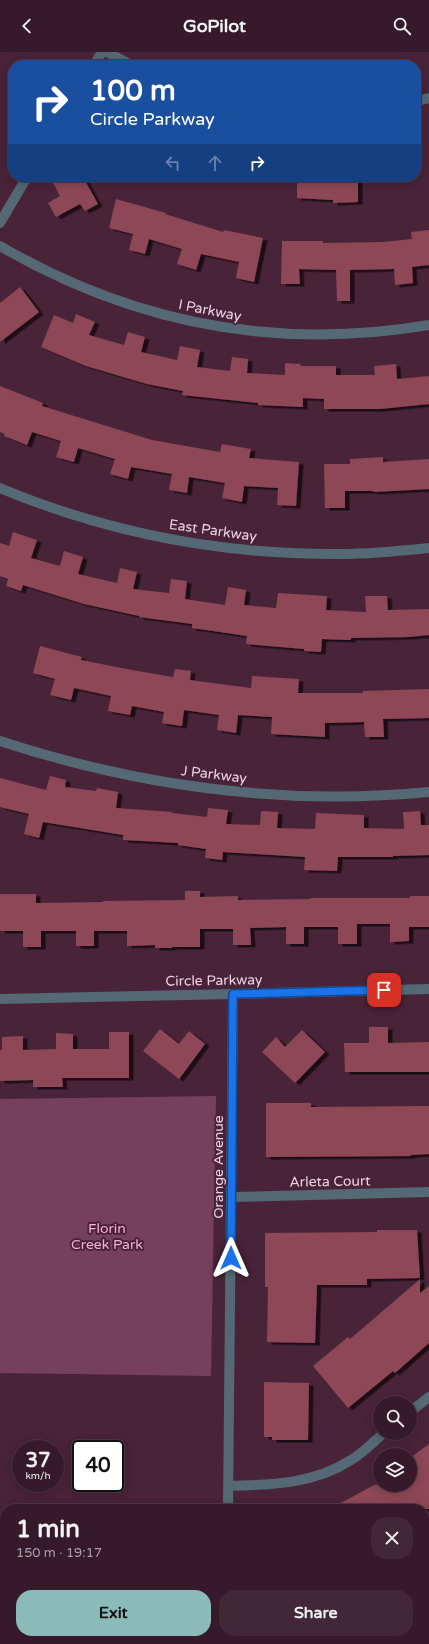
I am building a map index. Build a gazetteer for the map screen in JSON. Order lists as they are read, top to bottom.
{
  "streets": {
    "street": [
      "I Parkway",
      "East Parkway",
      "J Parkway",
      "Circle Parkway",
      "Orange Avenue",
      "Arleta Court"
    ]
  },
  "crossings": [
    ["Circle Parkway", "Orange Avenue"],
    ["Orange Avenue", "Arleta Court"]
  ],
  "parks": ["Florin Creek Park"],
  "page": {
    "header": "GoPilot",
    "turn": ["100 m", "Circle Parkway"],
    "speed": "37 km/h",
    "limit": "40",
    "heading": ["1 min", "150 m · 19:17"],
    "buttons": ["Exit", "Share"]
  }
}
